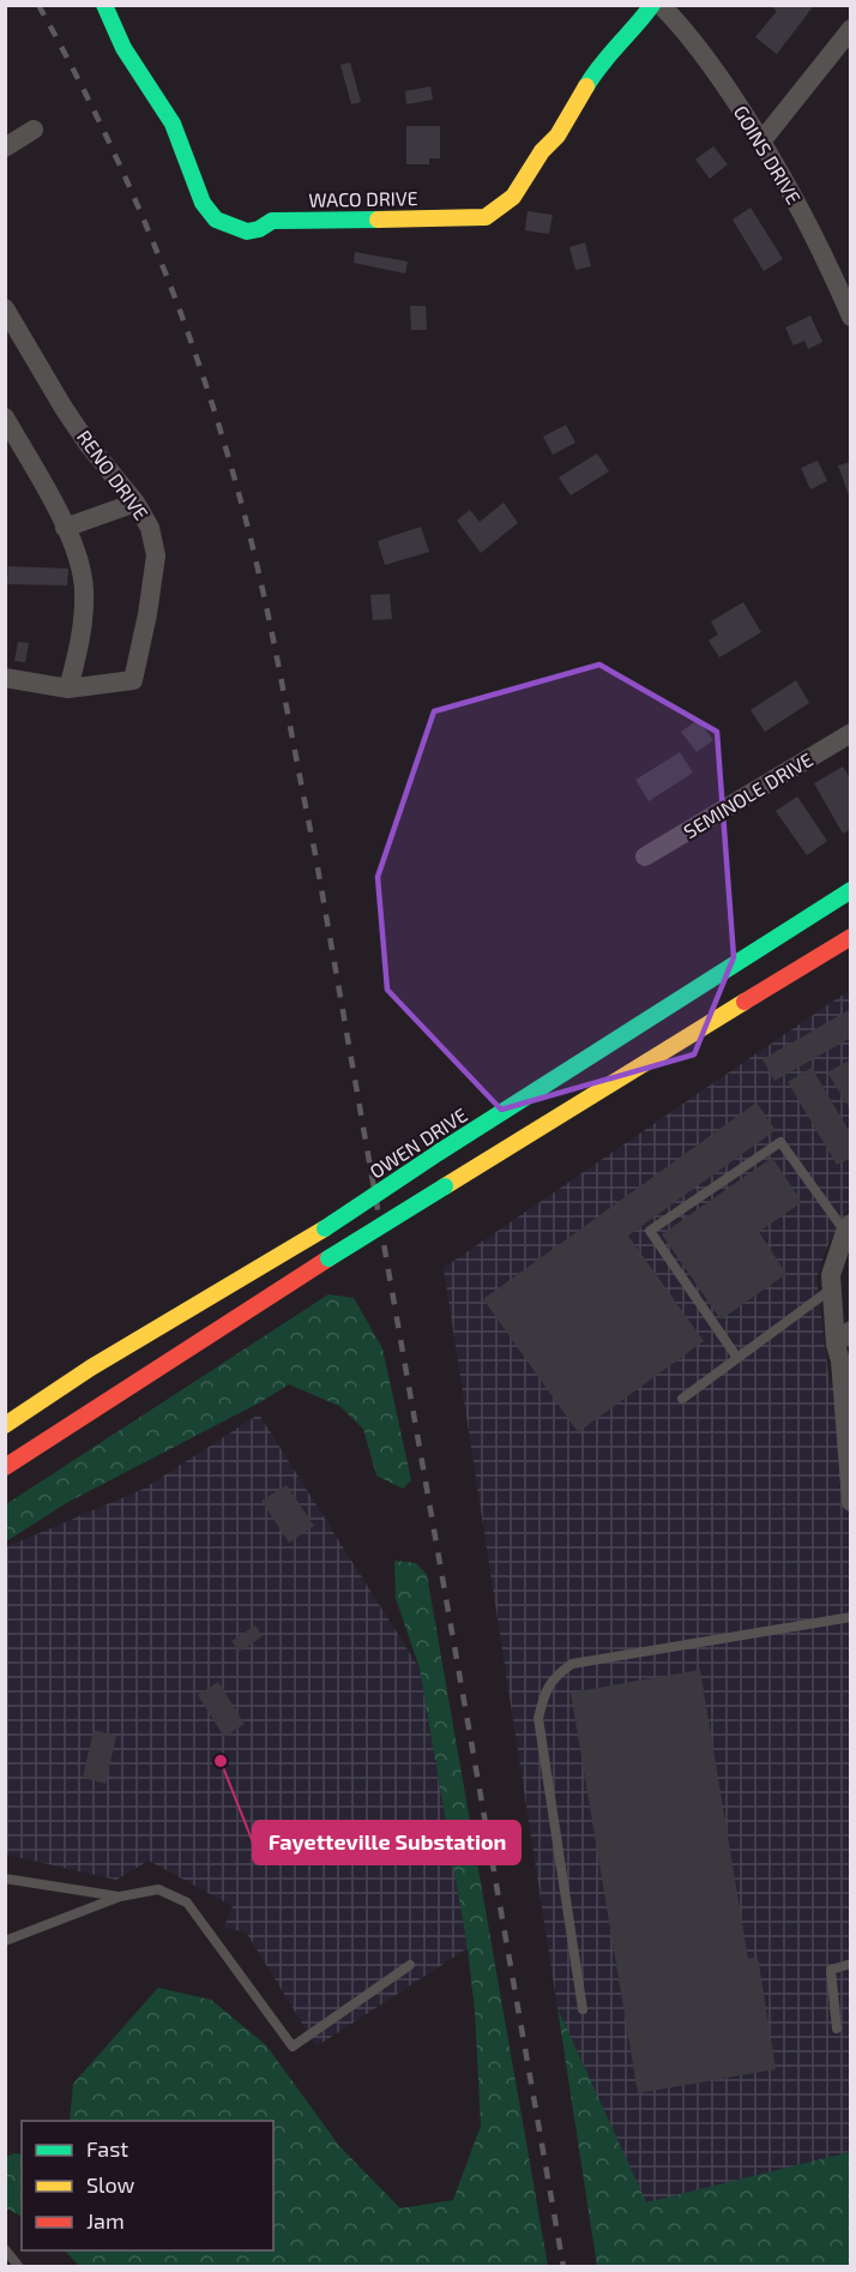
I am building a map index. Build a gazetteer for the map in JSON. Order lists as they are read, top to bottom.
{
  "streets": {
    "main road": ["WACO DRIVE", "OWEN DRIVE"],
    "street": ["GOINS DRIVE", "RENO DRIVE", "SEMINOLE DRIVE"]
  },
  "places": ["Fayetteville Substation"],
  "legend": ["Fast", "Slow", "Jam"]
}
